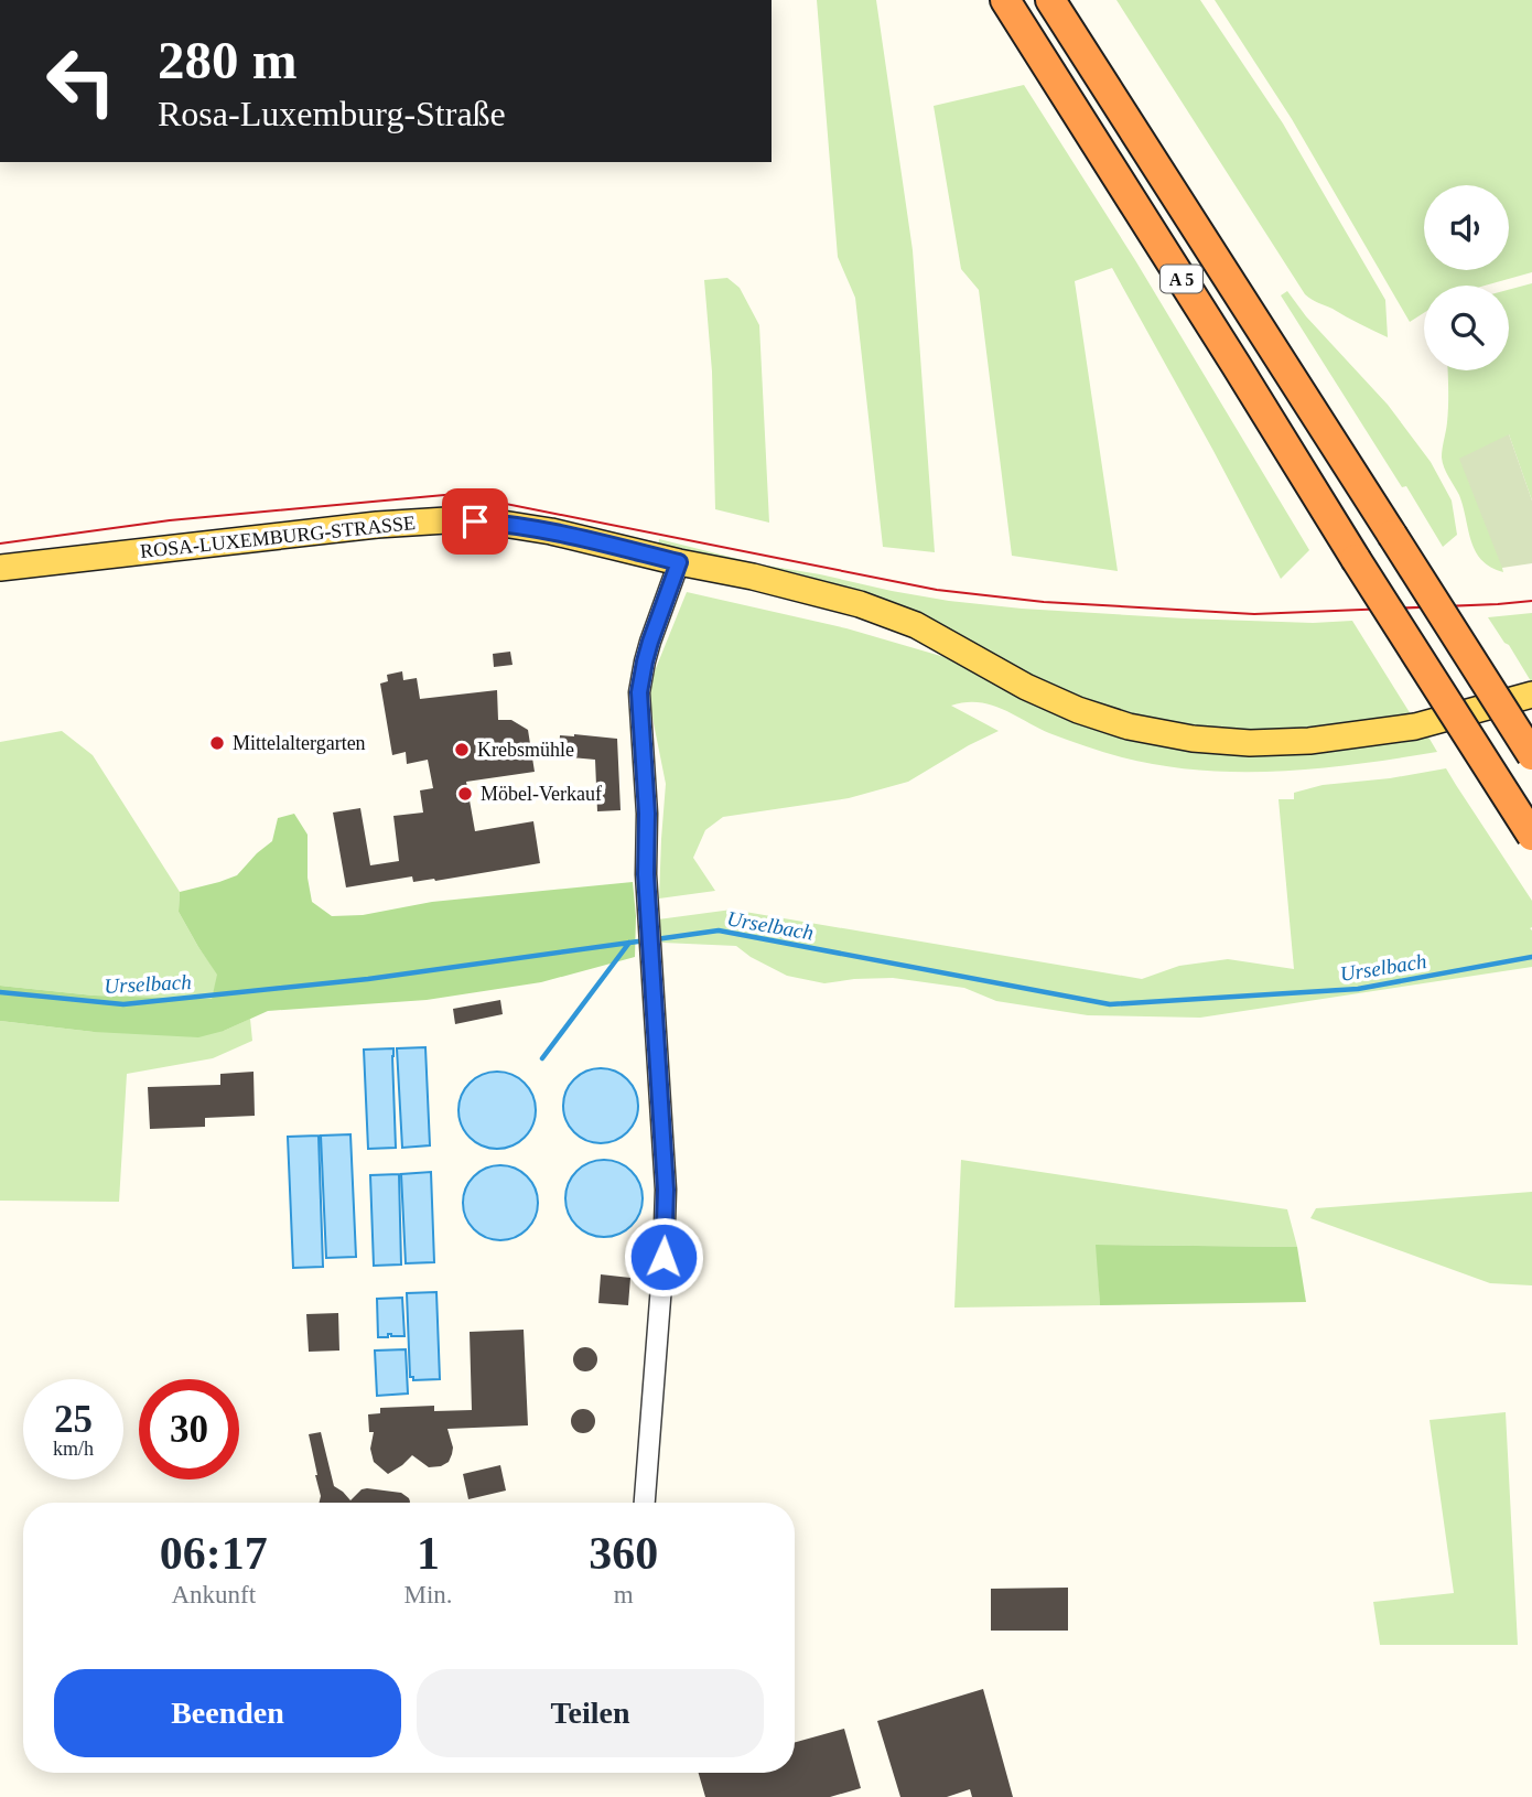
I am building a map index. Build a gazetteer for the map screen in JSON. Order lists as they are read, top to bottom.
{
  "streets": {
    "highway": ["A 5"],
    "main road": ["ROSA-LUXEMBURG-STRASSE"]
  },
  "water": ["Urselbach"],
  "places": ["Mittelaltergarten", "Krebsmühle", "Möbel-Verkauf"],
  "page": {
    "turn": ["280 m", "Rosa-Luxemburg-Straße"],
    "speed": "25 km/h",
    "limit": "30",
    "eta": [
      "06:17",
      "Ankunft",
      "1",
      "Min.",
      "360",
      "m"
    ],
    "buttons": ["Beenden", "Teilen"]
  }
}
